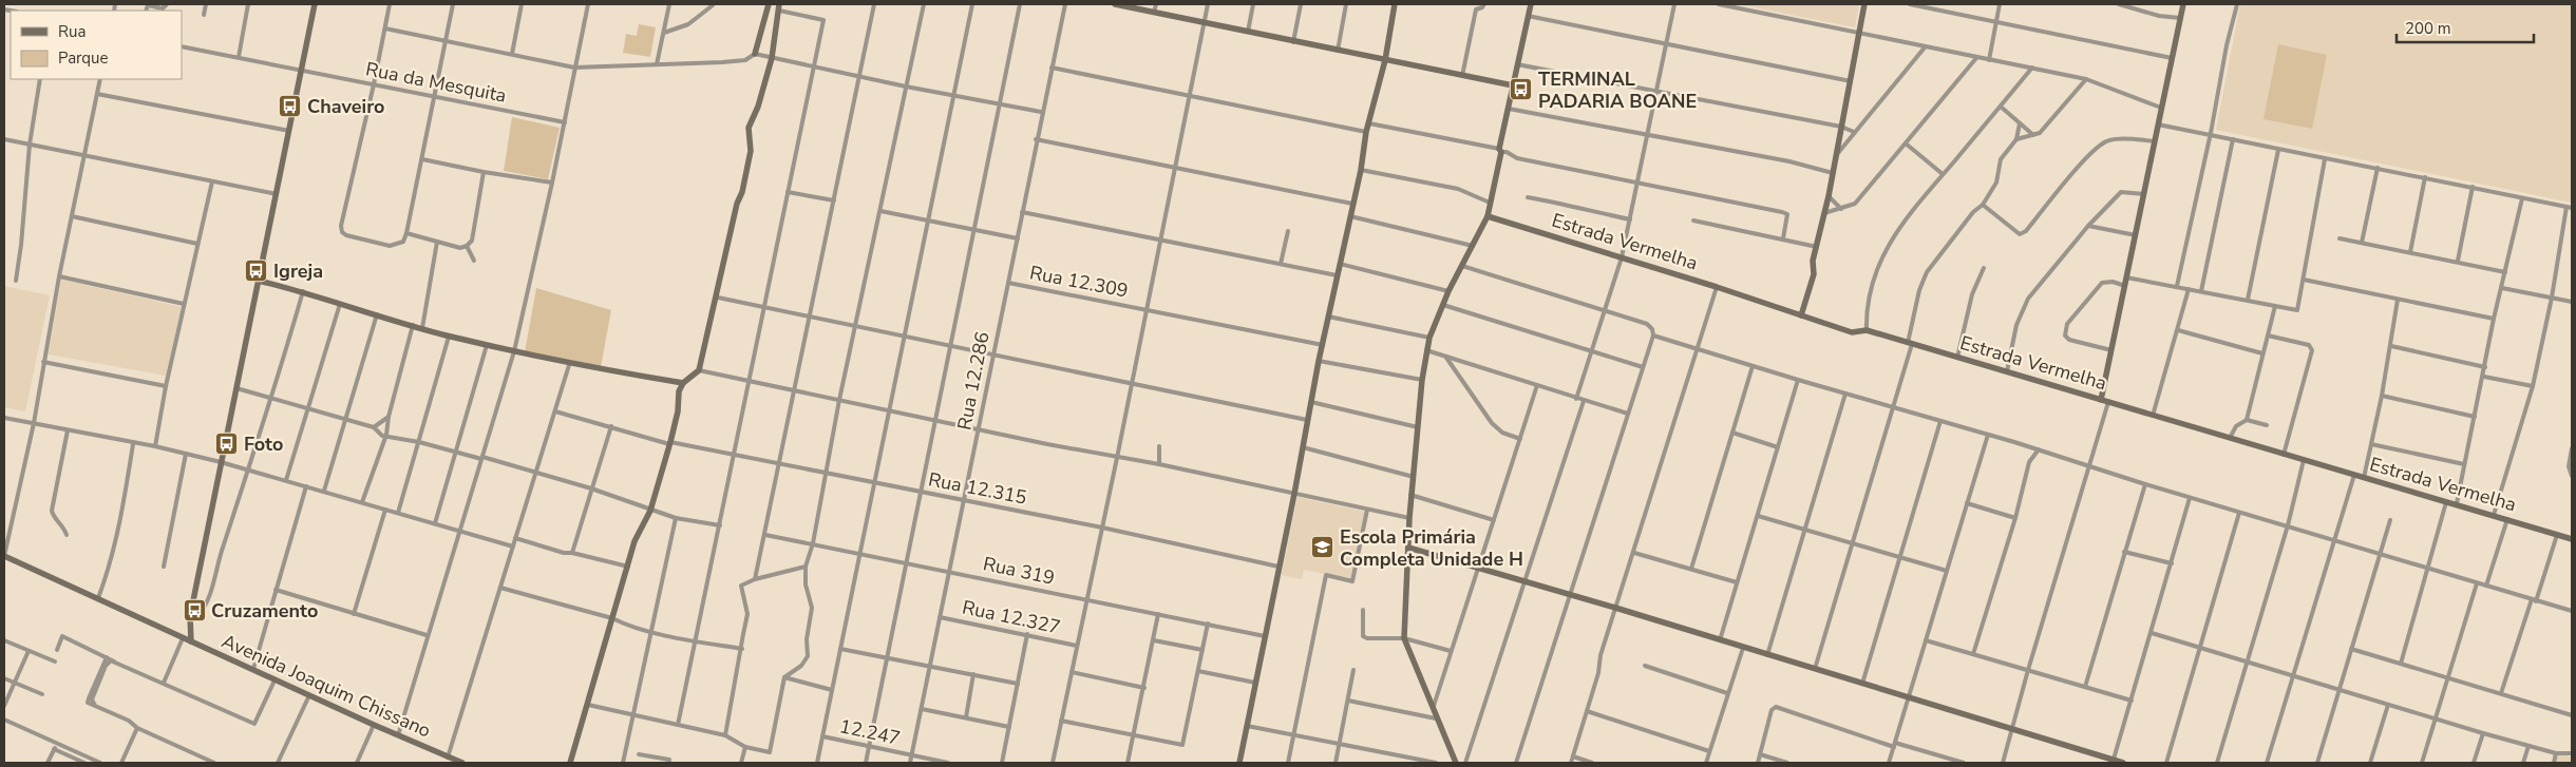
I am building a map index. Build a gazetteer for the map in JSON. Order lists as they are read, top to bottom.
{
  "streets": {
    "street": [
      "Rua da Mesquita",
      "Estrada Vermelha",
      "Rua 12.309",
      "Rua 12.286",
      "Rua 12.315",
      "Rua 319",
      "Rua 12.327",
      "Avenida Joaquim Chissano",
      "12.247"
    ]
  },
  "crossings": [
    ["Rua 12.309", "Rua 12.286"],
    ["Rua 12.286", "Rua 12.315"],
    ["Rua 12.286", "Rua 319"],
    ["Rua 12.286", "Rua 12.327"],
    ["Rua 12.286", "12.247"]
  ],
  "places": {
    "bus stop": [
      "TERMINAL PADARIA BOANE",
      "Chaveiro",
      "Igreja",
      "Foto",
      "Cruzamento"
    ],
    "school or university": ["Escola Primária Completa Unidade H"]
  },
  "legend": ["Rua", "Parque"],
  "scale_bar": "200 m"
}
